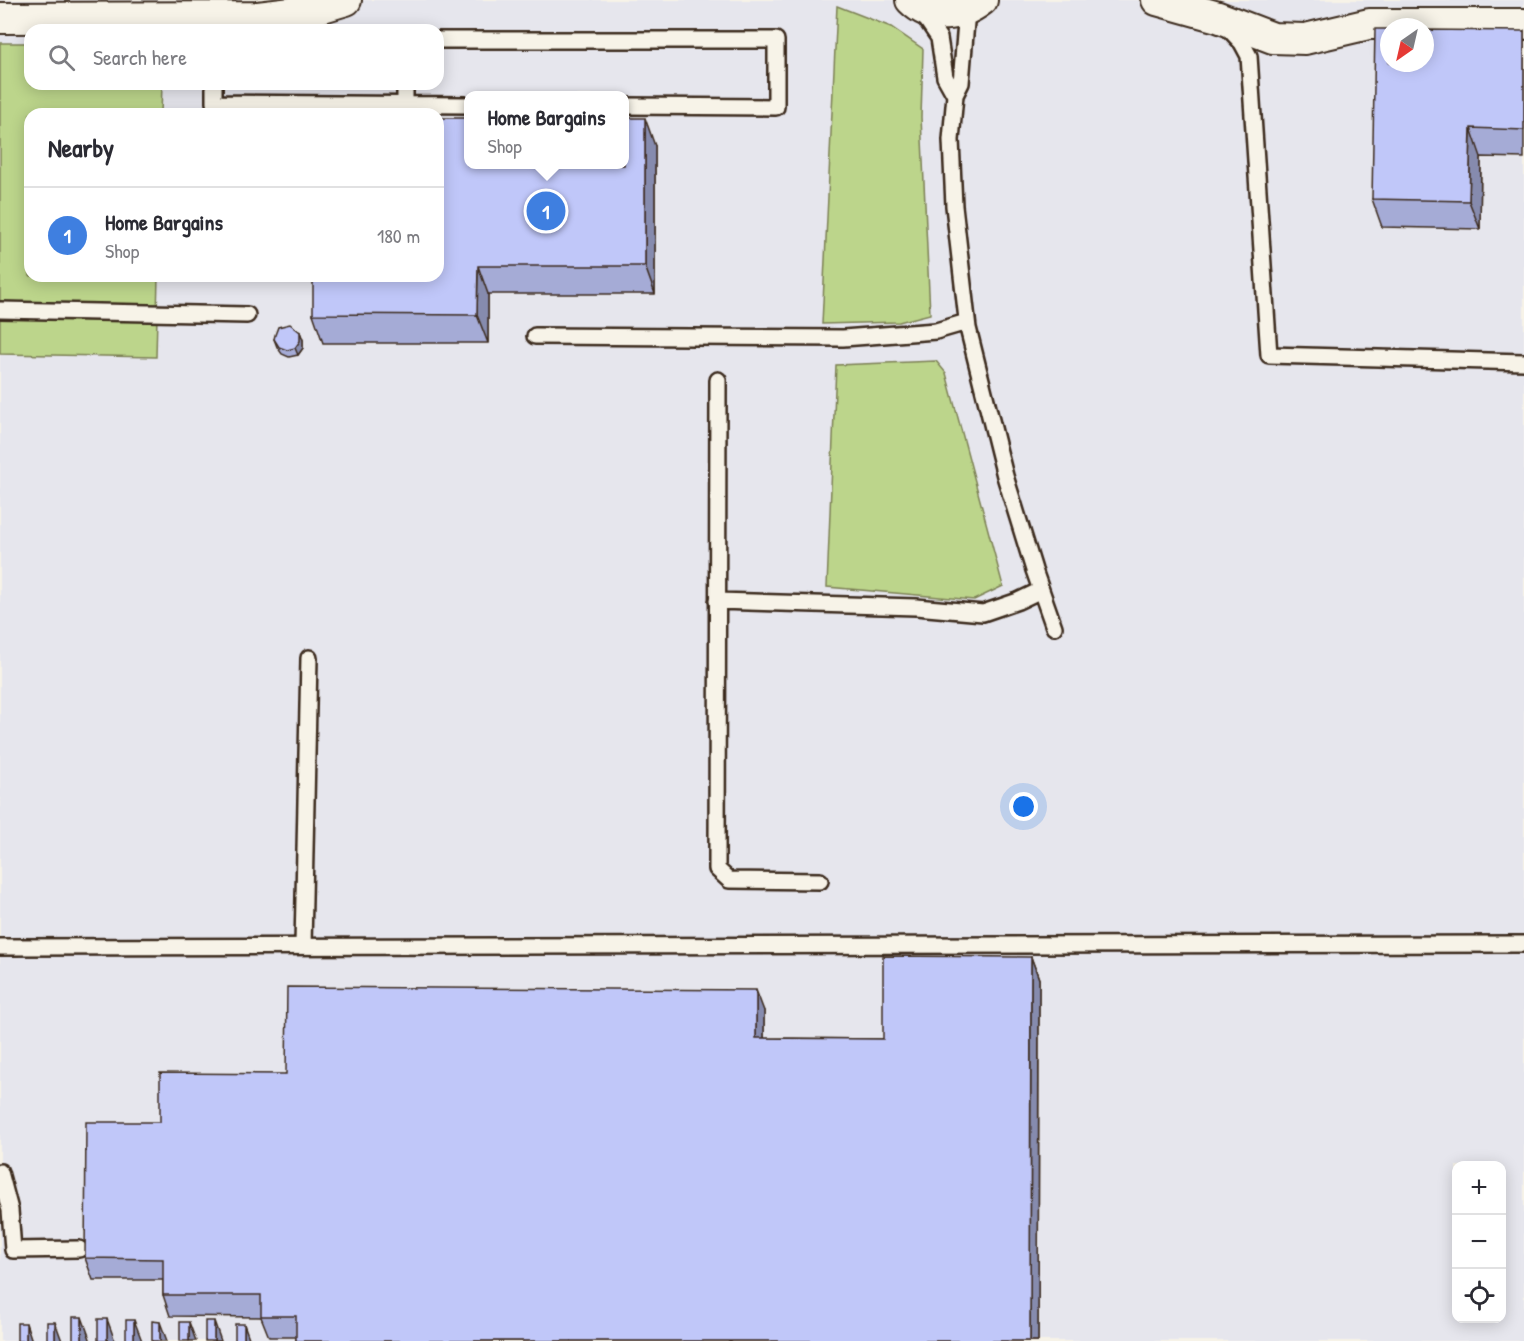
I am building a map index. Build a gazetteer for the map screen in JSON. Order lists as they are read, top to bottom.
{
  "north": "bottom left",
  "page": {
    "search": "Search here",
    "popup": ["Home Bargains", "Shop"],
    "heading": "Nearby",
    "list": [
      {
        "mark": "1",
        "name": "Home Bargains",
        "note": "Shop",
        "value": "180 m"
      }
    ],
    "pins": "1",
    "map_buttons": ["+", "−"]
  }
}
